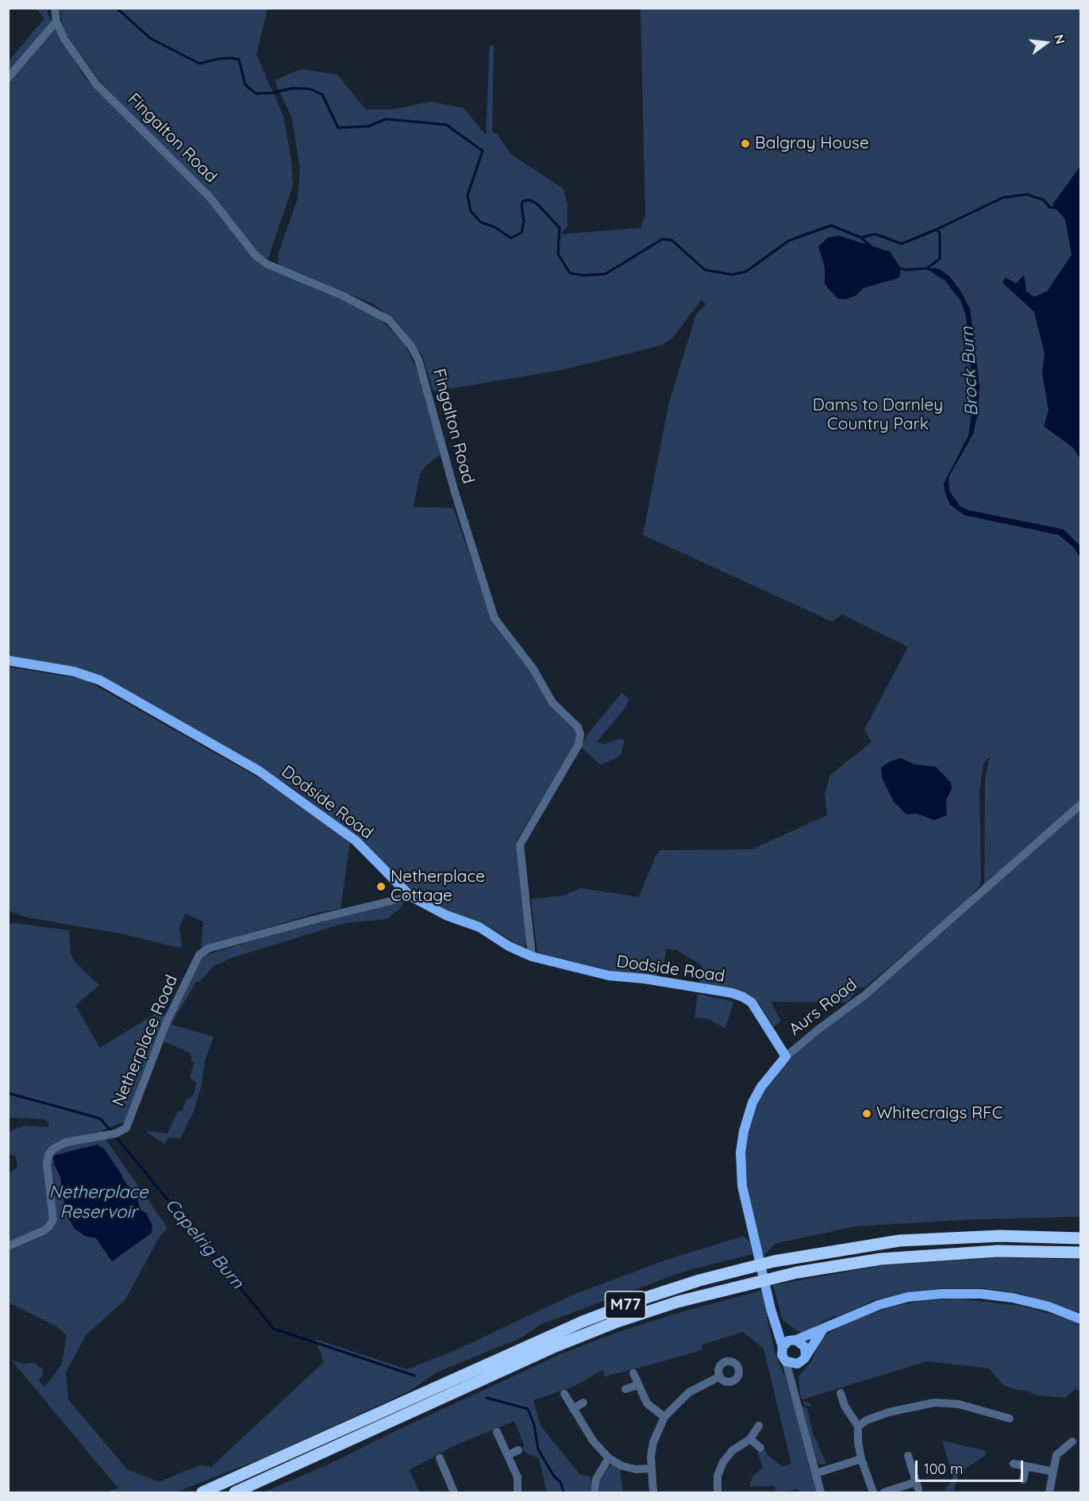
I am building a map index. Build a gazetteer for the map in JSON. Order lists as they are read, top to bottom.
{
  "streets": {
    "highway": ["M77"],
    "main road": ["Dodside Road", "Aurs Road"],
    "street": ["Fingalton Road", "Netherplace Road"]
  },
  "crossings": [
    ["Fingalton Road", "Dodside Road"],
    ["Dodside Road", "Aurs Road"],
    ["Dodside Road", "Netherplace Road"]
  ],
  "water": ["Brock Burn", "Netherplace Reservoir", "Capelrig Burn"],
  "parks": ["Dams to Darnley Country Park"],
  "places": ["Balgray House", "Netherplace Cottage", "Whitecraigs RFC"],
  "scale_bar": "100 m",
  "north": "right"
}
